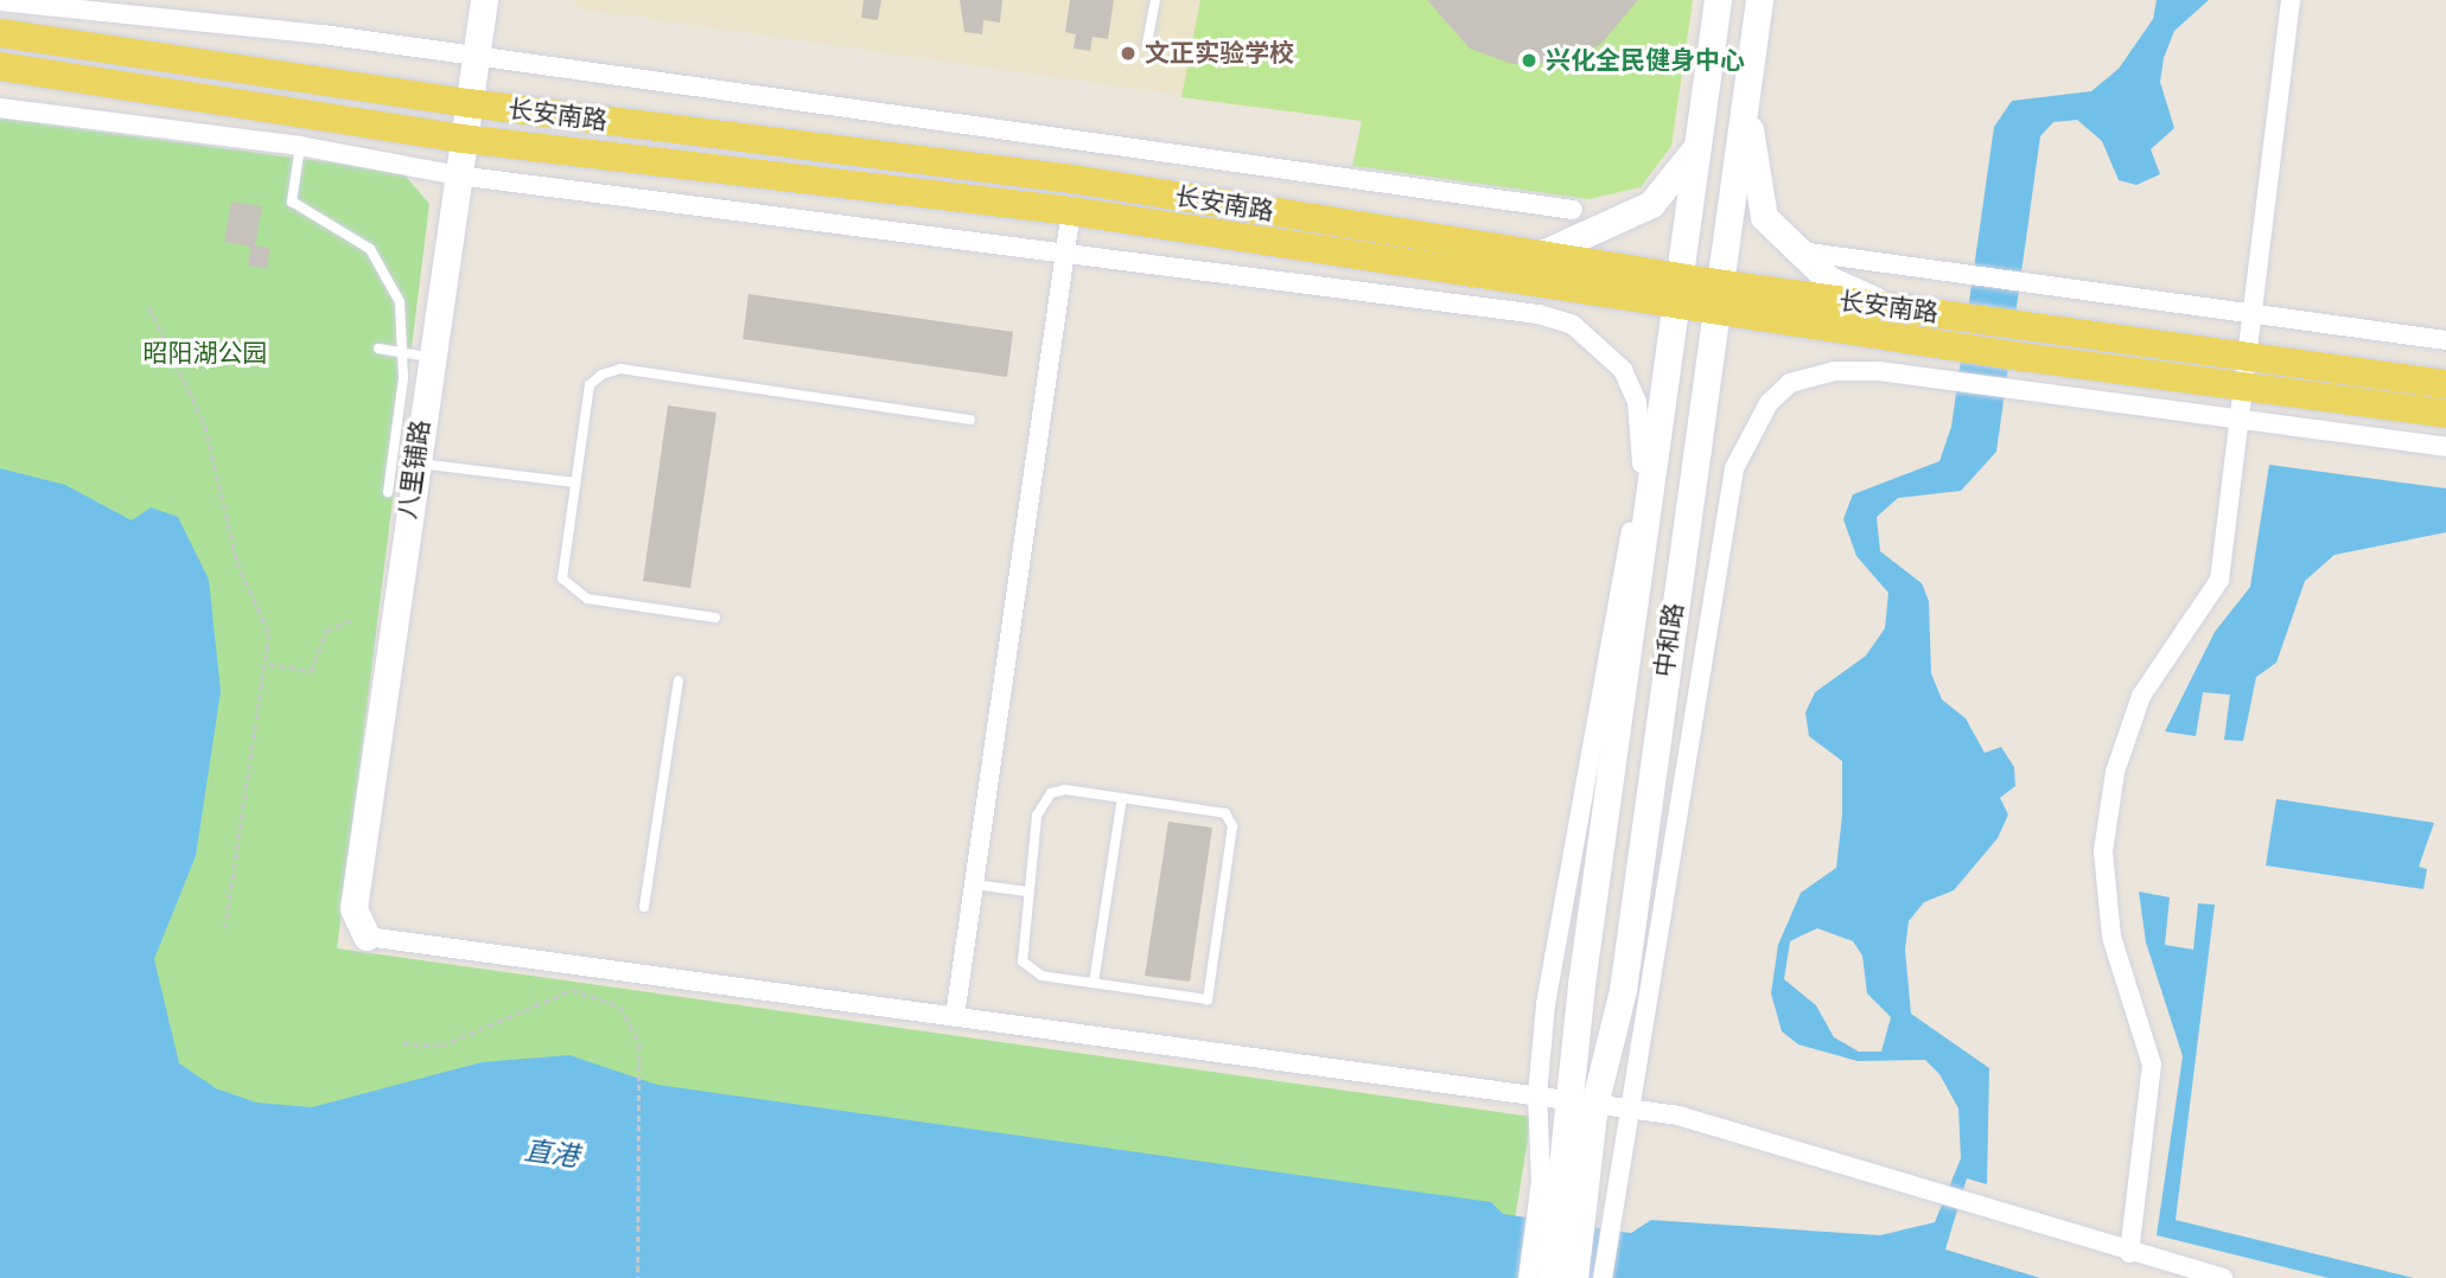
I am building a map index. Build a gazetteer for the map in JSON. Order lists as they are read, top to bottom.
{
  "streets": {
    "main road": ["长安南路", "八里铺路", "中和路"]
  },
  "crossings": [
    ["长安南路", "八里铺路"],
    ["长安南路", "中和路"]
  ],
  "water": ["直港"],
  "parks": ["昭阳湖公园"],
  "places": ["文正实验学校", "兴化全民健身中心"]
}
